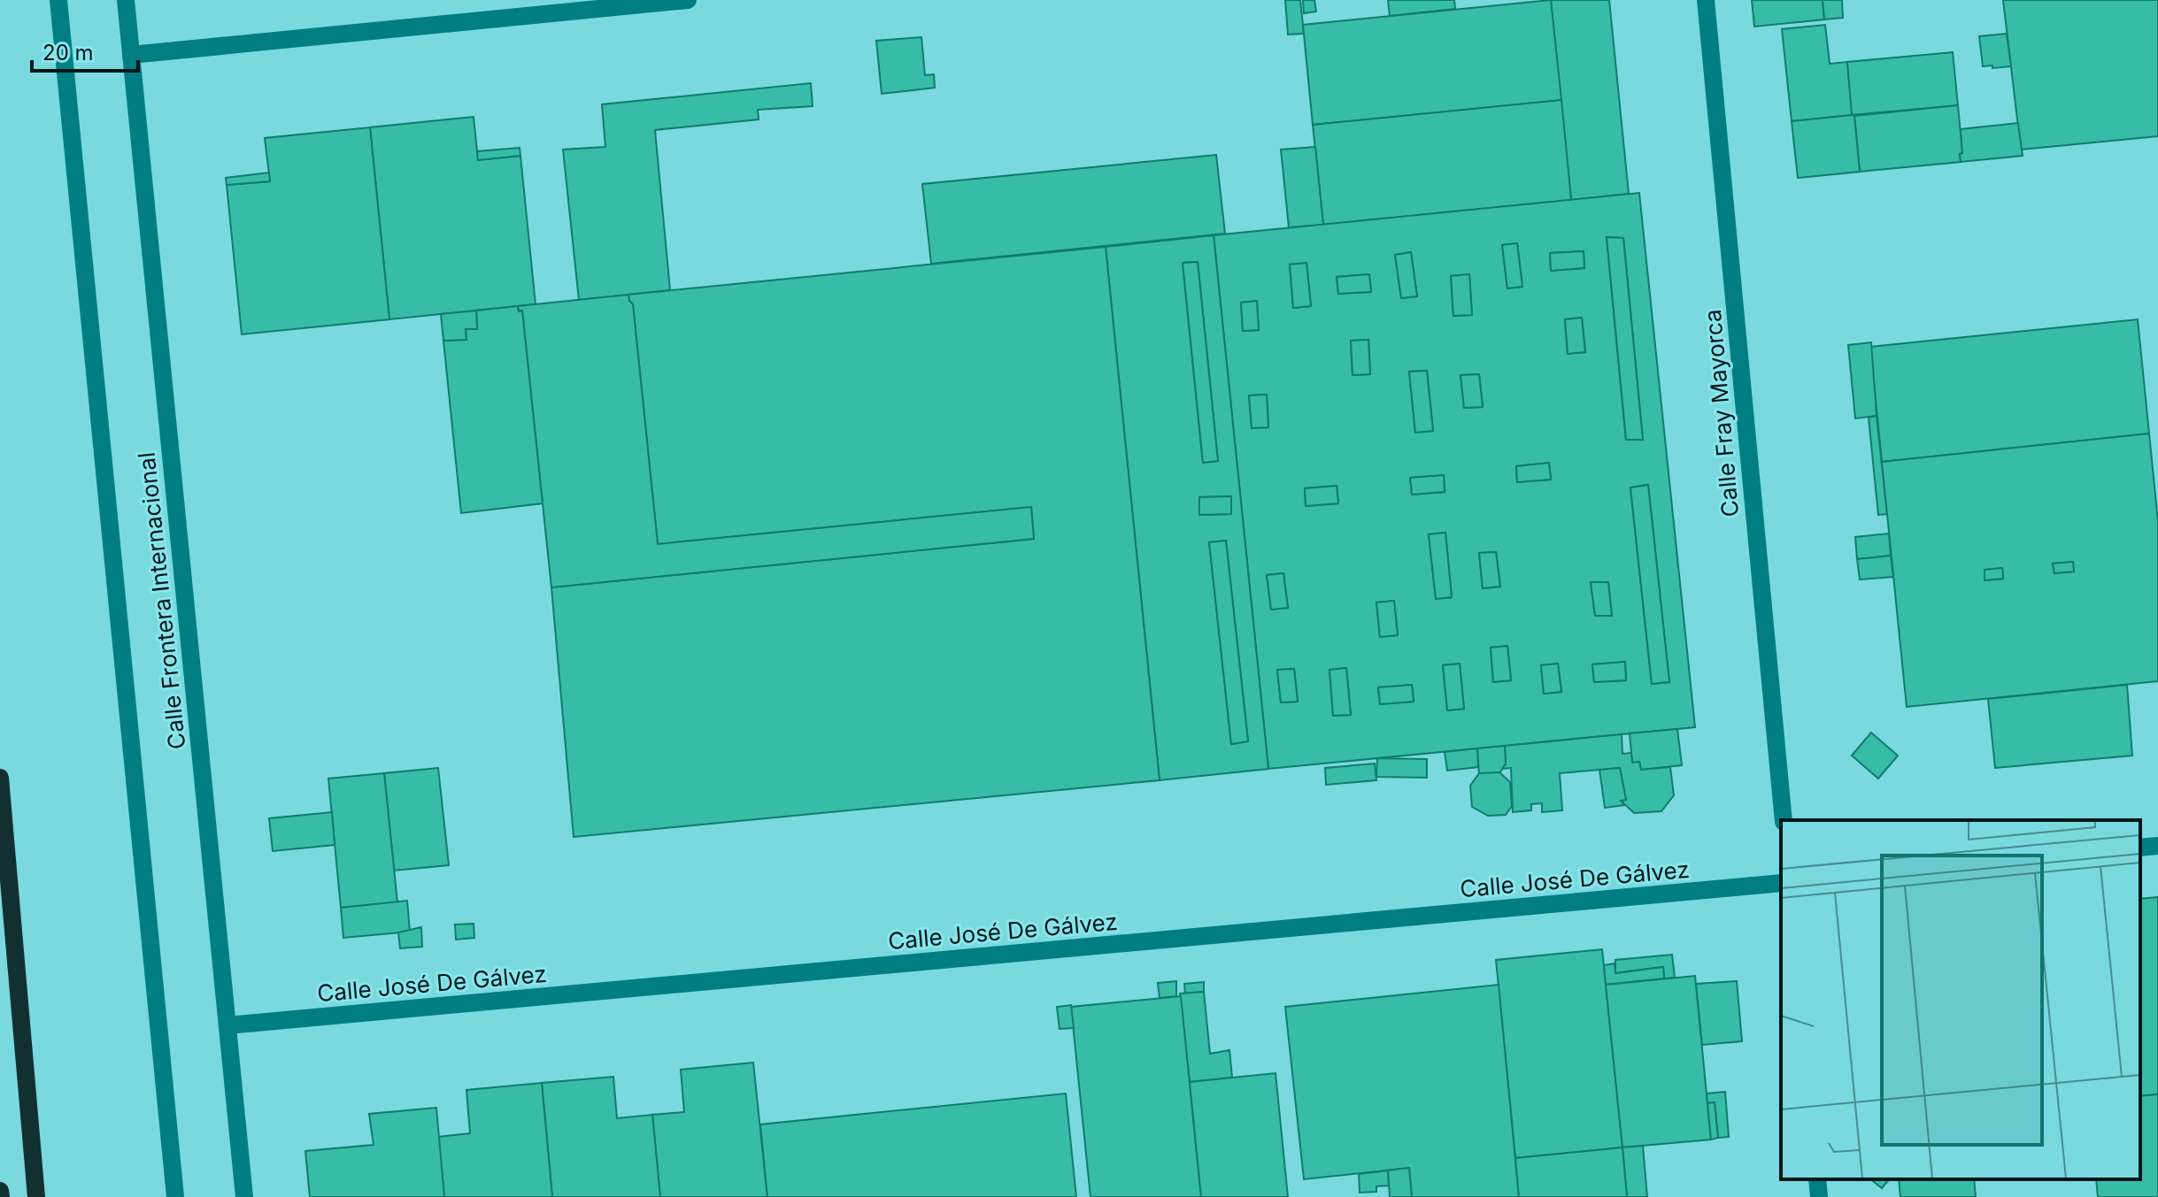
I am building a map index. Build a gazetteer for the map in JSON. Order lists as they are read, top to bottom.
{
  "streets": {
    "street": ["Calle Fray Mayorca", "Calle Frontera Internacional", "Calle José De Gálvez"]
  },
  "crossings": [
    ["Calle Frontera Internacional", "Calle José De Gálvez"]
  ],
  "scale_bar": "20 m"
}
